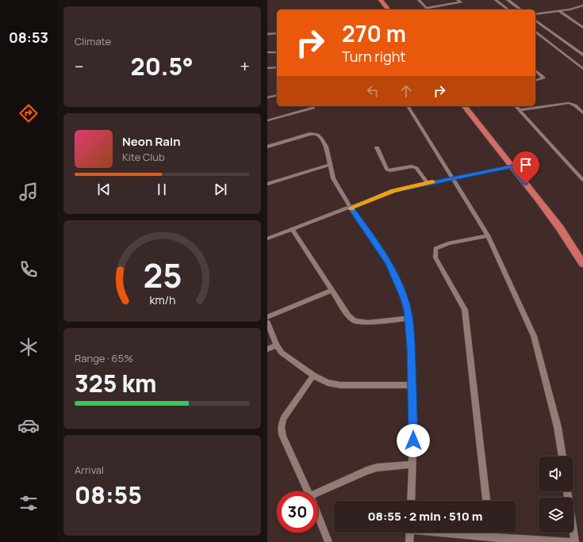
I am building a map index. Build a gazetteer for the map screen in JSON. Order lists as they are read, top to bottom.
{
  "page": {
    "tabs": "08:53",
    "tile": [
      "Climate",
      ["Range · 65%", "325 km"],
      ["Arrival", "08:55"]
    ],
    "turn": ["270 m", "Turn right"],
    "heat": ["−", "20.5°", "+"],
    "song": ["Neon Rain", "Kite Club"],
    "limit": "30",
    "trip": "08:55 · 2 min · 510 m",
    "gauge": ["25", "km/h"]
  }
}
